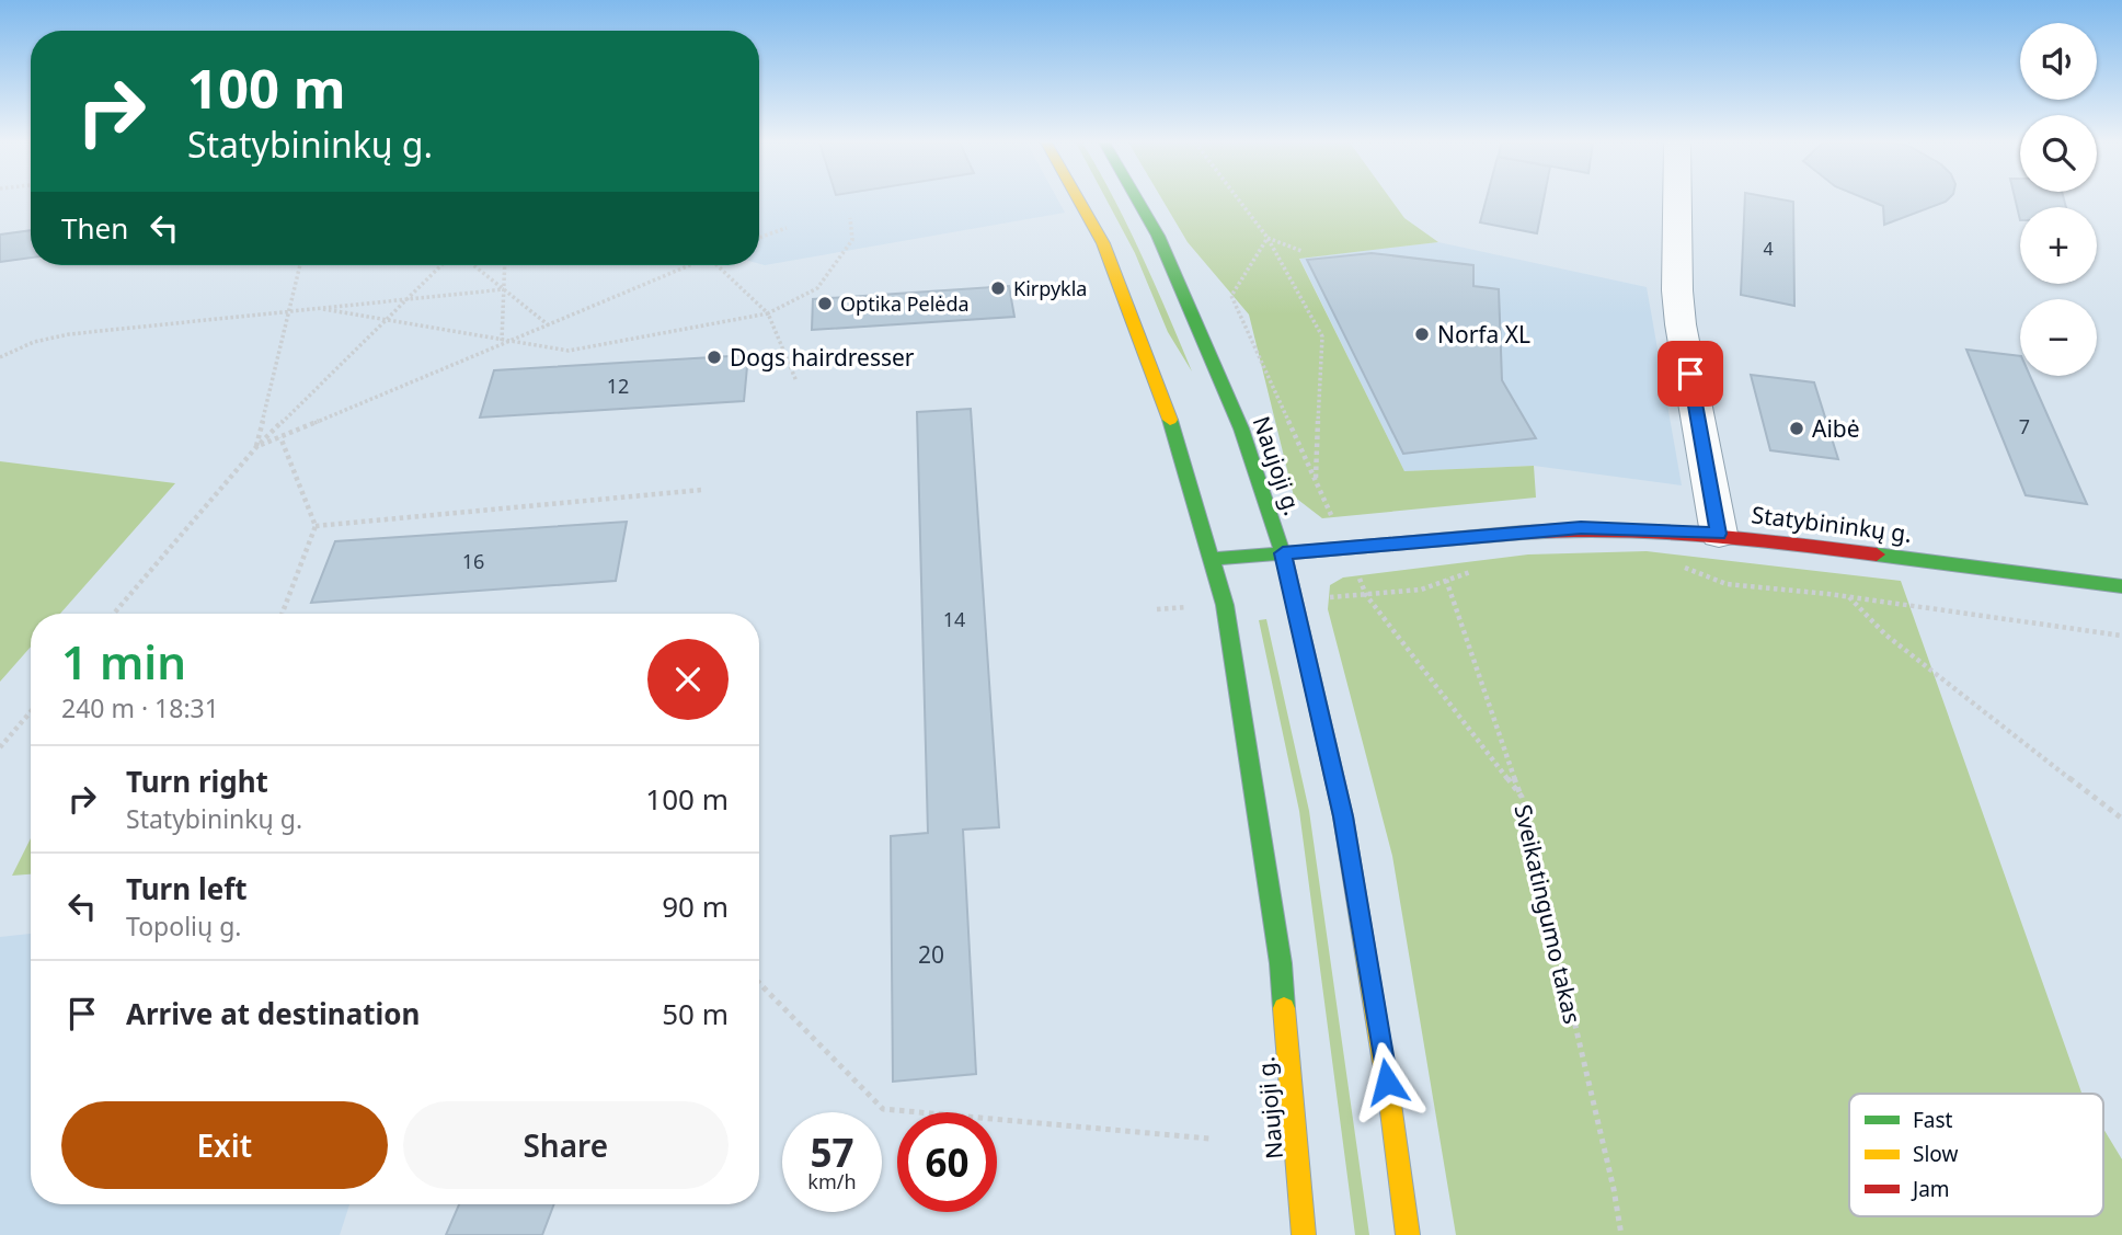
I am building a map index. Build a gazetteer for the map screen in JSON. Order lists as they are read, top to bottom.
{
  "streets": {
    "main road": ["Naujoji g.", "Statybininkų g."],
    "path": ["Sveikatingumo takas"]
  },
  "crossings": [
    ["Naujoji g.", "Statybininkų g."]
  ],
  "places": [
    "Kirpykla",
    "Optika Pelėda",
    "Norfa XL",
    "Dogs hairdresser",
    "Aibė"
  ],
  "house_numbers": [
    "4",
    "12",
    "7",
    "16",
    "14",
    "20"
  ],
  "legend": ["Fast", "Slow", "Jam"],
  "page": {
    "map_buttons": ["+", "−"],
    "turn": ["100 m", "Statybininkų g."],
    "then": "Then",
    "heading": ["1 min", "240 m · 18:31"],
    "list": [
      {
        "name": "Turn right",
        "note": "Statybininkų g.",
        "value": "100 m"
      },
      {
        "name": "Turn left",
        "note": "Topolių g.",
        "value": "90 m"
      },
      {
        "name": "Arrive at destination",
        "value": "50 m"
      }
    ],
    "buttons": ["Exit", "Share"],
    "speed": "57 km/h",
    "limit": "60"
  }
}
